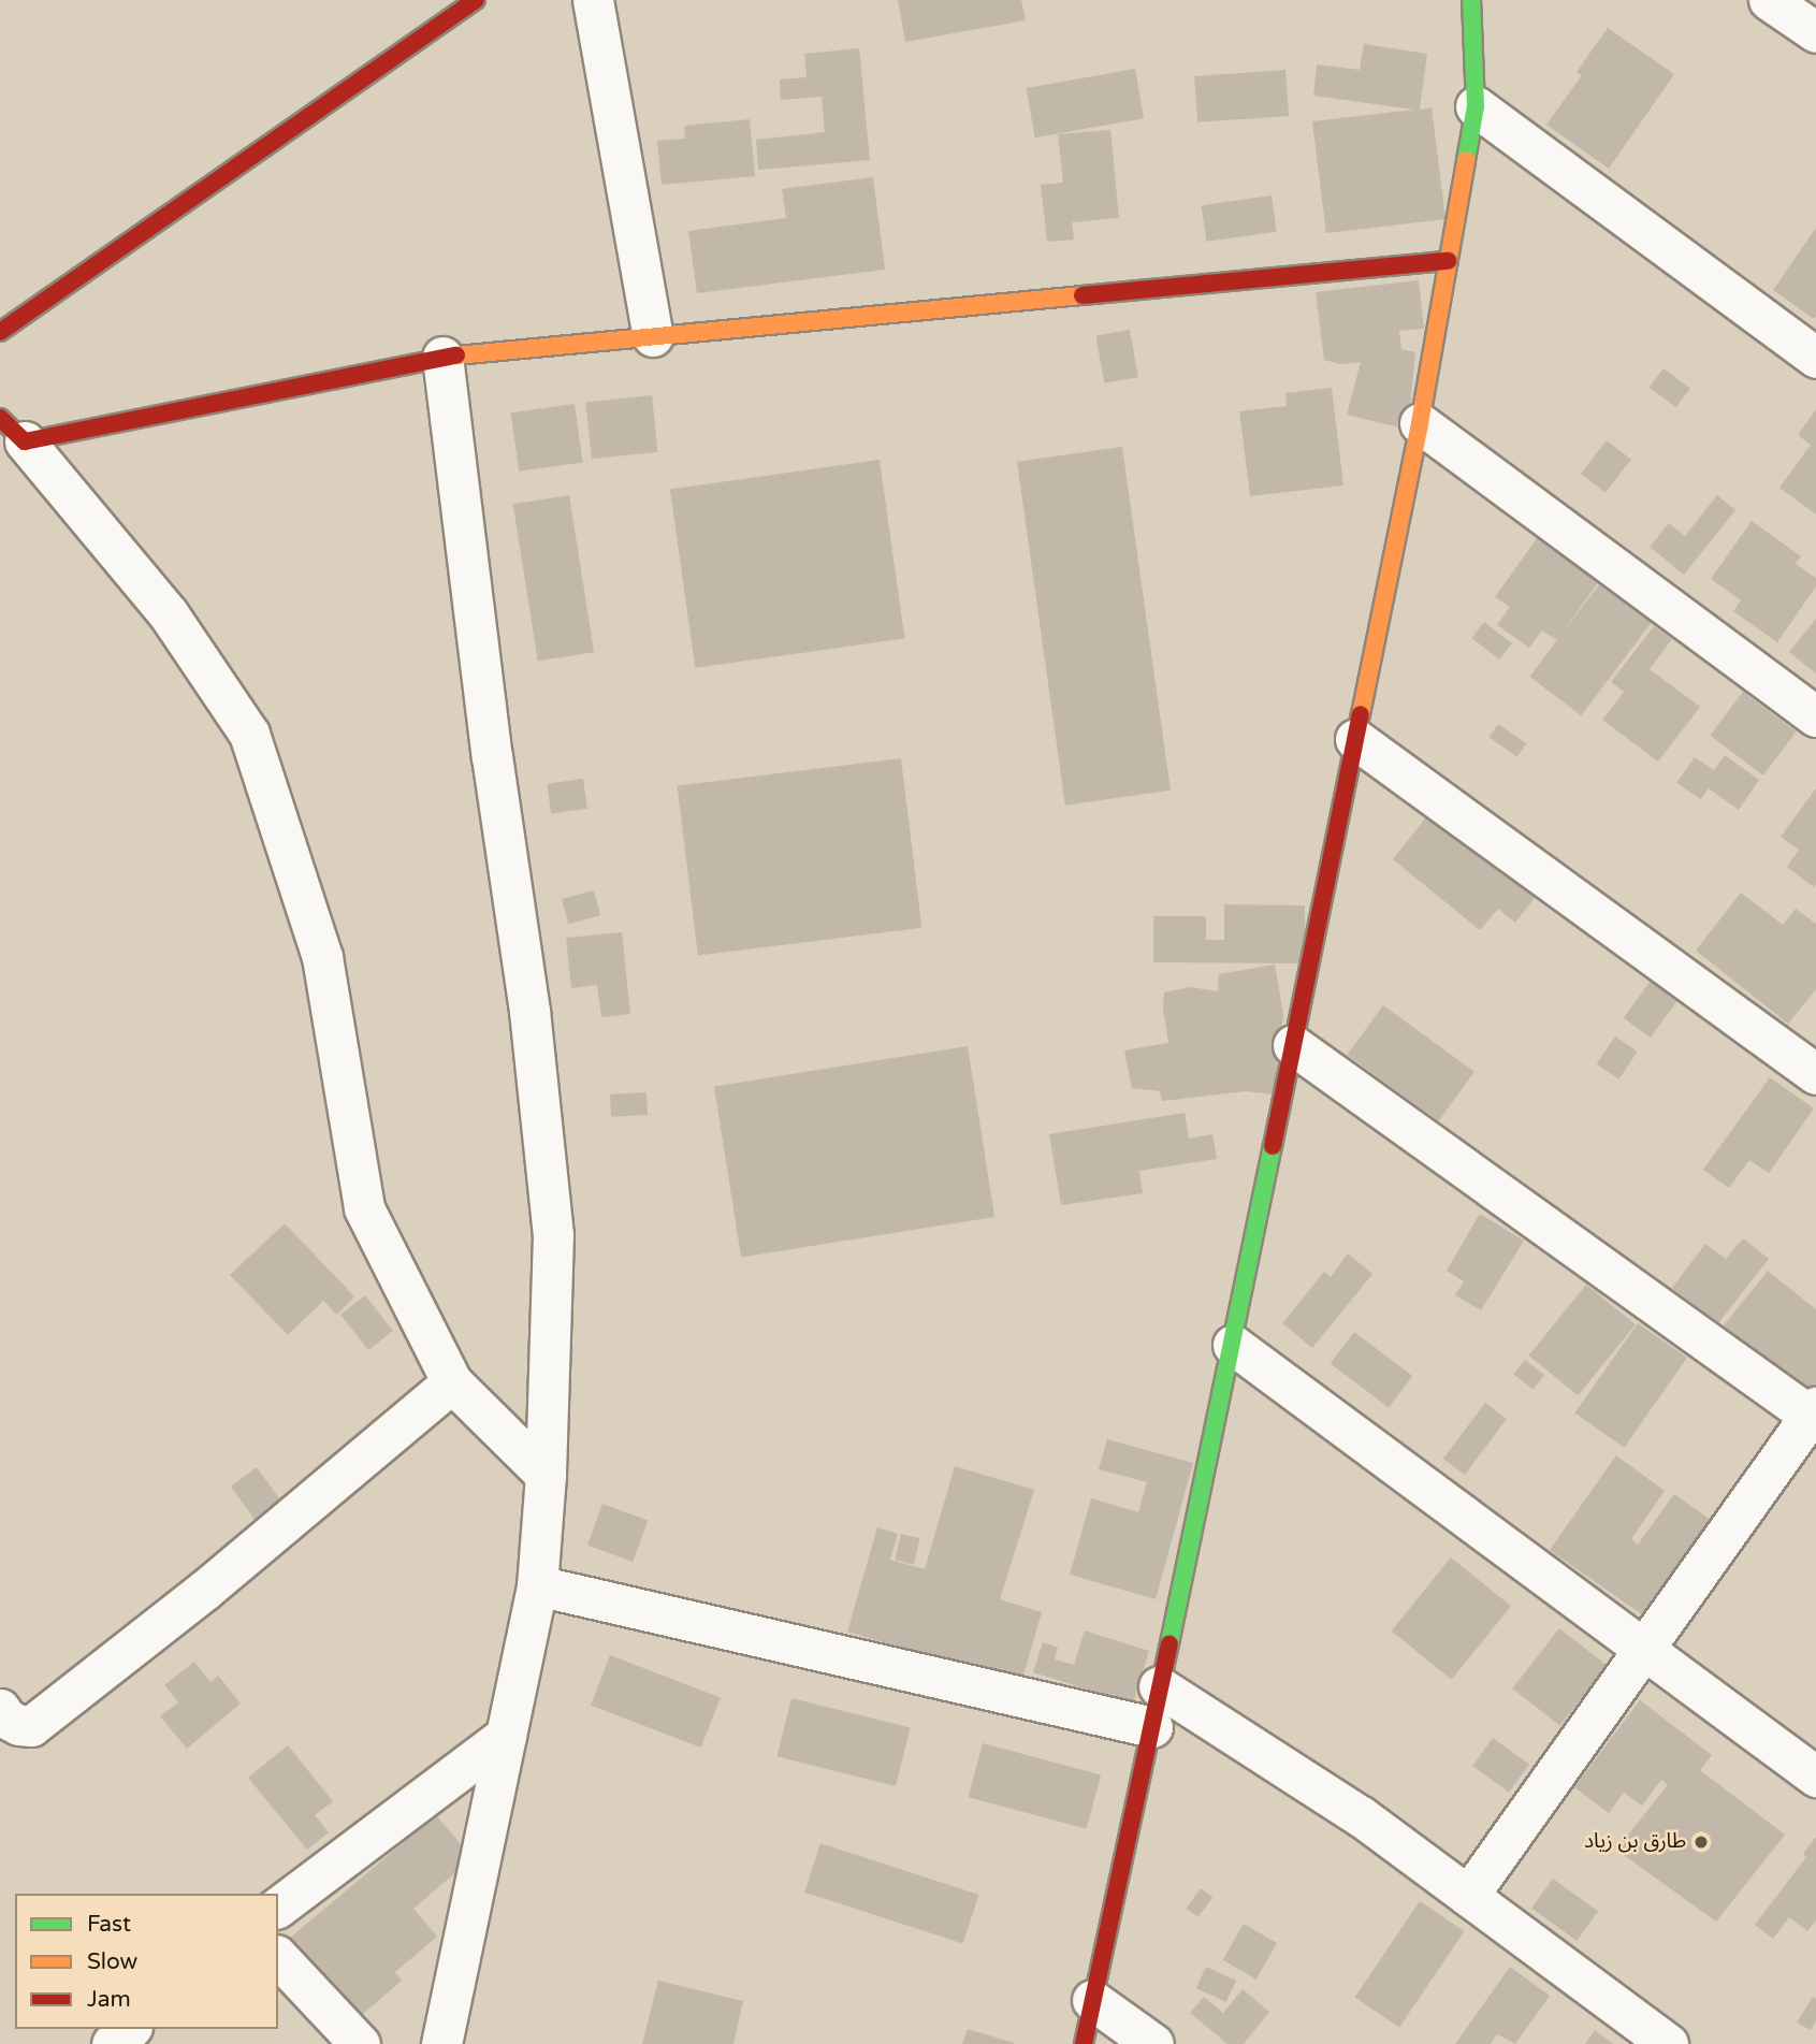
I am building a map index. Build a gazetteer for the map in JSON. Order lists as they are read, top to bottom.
{
  "places": ["طارق بن زياد"],
  "legend": ["Fast", "Slow", "Jam"]
}
